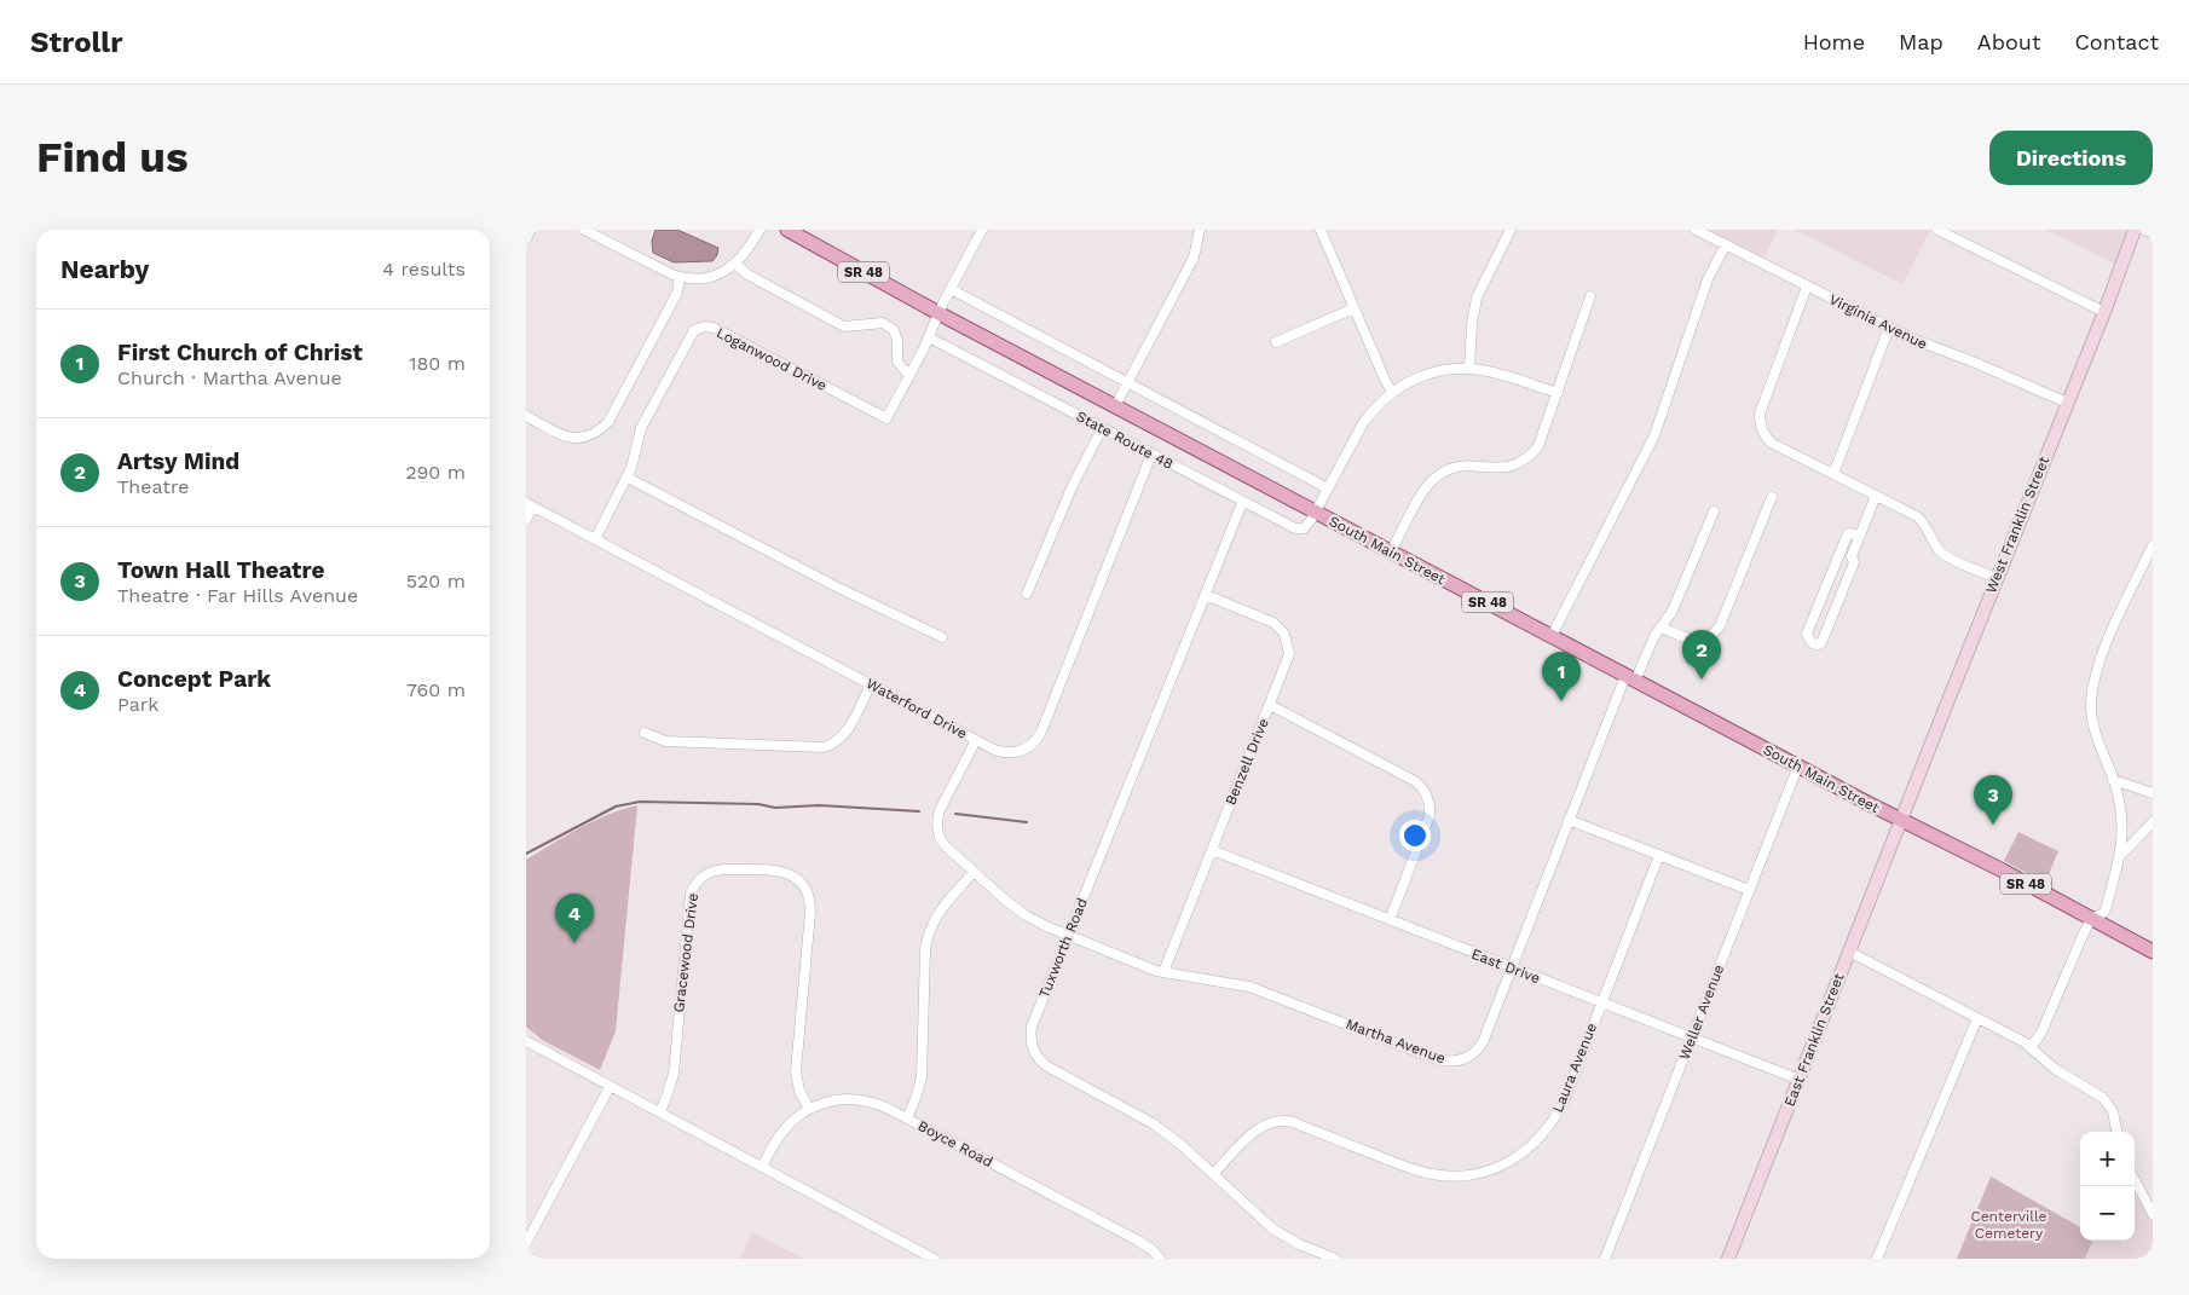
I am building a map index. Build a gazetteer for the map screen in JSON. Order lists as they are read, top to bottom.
{
  "streets": {
    "main road": [
      "SR 48",
      "West Franklin Street",
      "South Main Street",
      "East Franklin Street"
    ],
    "street": [
      "Virginia Avenue",
      "Loganwood Drive",
      "State Route 48",
      "Waterford Drive",
      "Benzell Drive",
      "Tuxworth Road",
      "Gracewood Drive",
      "East Drive",
      "Weller Avenue",
      "Martha Avenue",
      "Laura Avenue",
      "Boyce Road"
    ]
  },
  "crossings": [
    ["SR 48", "Loganwood Drive"],
    ["SR 48", "West Franklin Street"],
    ["SR 48", "South Main Street"],
    ["SR 48", "East Franklin Street"],
    ["Virginia Avenue", "West Franklin Street"],
    ["Loganwood Drive", "State Route 48"],
    ["Loganwood Drive", "South Main Street"],
    ["Loganwood Drive", "Waterford Drive"],
    ["State Route 48", "South Main Street"],
    ["State Route 48", "Waterford Drive"],
    ["State Route 48", "Tuxworth Road"],
    ["West Franklin Street", "South Main Street"],
    ["West Franklin Street", "East Franklin Street"],
    ["South Main Street", "Weller Avenue"],
    ["South Main Street", "East Franklin Street"],
    ["South Main Street", "Martha Avenue"],
    ["Waterford Drive", "Martha Avenue"],
    ["Benzell Drive", "Tuxworth Road"],
    ["Benzell Drive", "East Drive"],
    ["Benzell Drive", "Martha Avenue"],
    ["Tuxworth Road", "Martha Avenue"],
    ["Tuxworth Road", "Laura Avenue"],
    ["Gracewood Drive", "Boyce Road"],
    ["East Drive", "Weller Avenue"],
    ["East Drive", "East Franklin Street"],
    ["East Drive", "Martha Avenue"],
    ["East Drive", "Laura Avenue"]
  ],
  "parks": ["Centerville Cemetery"],
  "page": {
    "header": "Strollr",
    "nav": [
      "Home",
      "Map",
      "About",
      "Contact"
    ],
    "buttons": "Directions",
    "title": "Find us",
    "heading": ["Nearby", "4 results"],
    "list": [
      {
        "mark": "1",
        "name": "First Church of Christ",
        "note": "Church · Martha Avenue",
        "value": "180 m"
      },
      {
        "mark": "2",
        "name": "Artsy Mind",
        "note": "Theatre",
        "value": "290 m"
      },
      {
        "mark": "3",
        "name": "Town Hall Theatre",
        "note": "Theatre · Far Hills Avenue",
        "value": "520 m"
      },
      {
        "mark": "4",
        "name": "Concept Park",
        "note": "Park",
        "value": "760 m"
      }
    ],
    "pins": [
      "2",
      "1",
      "3",
      "4"
    ],
    "map_buttons": ["+", "−"]
  }
}
